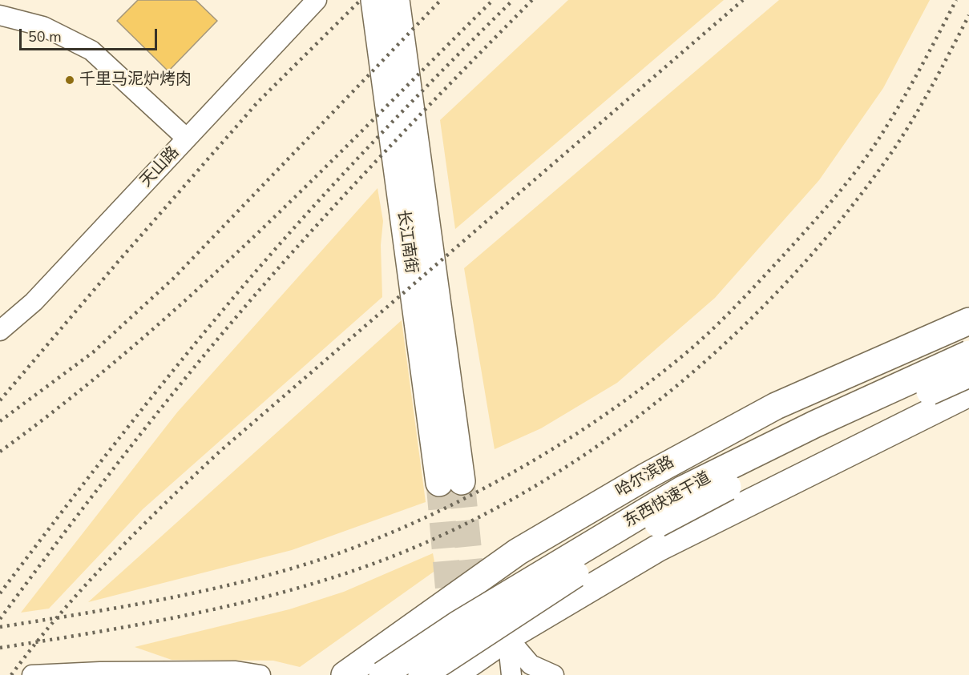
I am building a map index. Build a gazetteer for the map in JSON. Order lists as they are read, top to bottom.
{
  "streets": {
    "main road": ["长江南街", "哈尔滨路", "东西快速干道"],
    "street": ["天山路"]
  },
  "places": ["千里马泥炉烤肉"],
  "scale_bar": "50 m"
}
